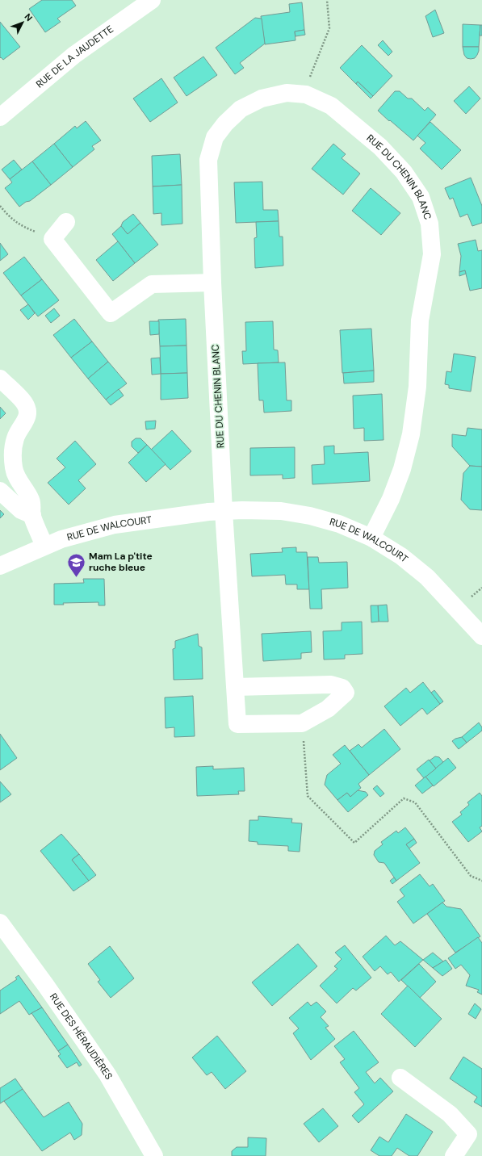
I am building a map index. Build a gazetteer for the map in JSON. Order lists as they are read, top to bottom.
{
  "streets": {
    "street": [
      "RUE DE LA JAUDETTE",
      "RUE DU CHENIN BLANC",
      "RUE DE WALCOURT",
      "RUE DES HÉRAUDIÈRES"
    ]
  },
  "crossings": [
    ["RUE DU CHENIN BLANC", "RUE DE WALCOURT"]
  ],
  "places": {
    "school or university": ["Mam La p'tite ruche bleue"]
  },
  "north": "top right"
}
